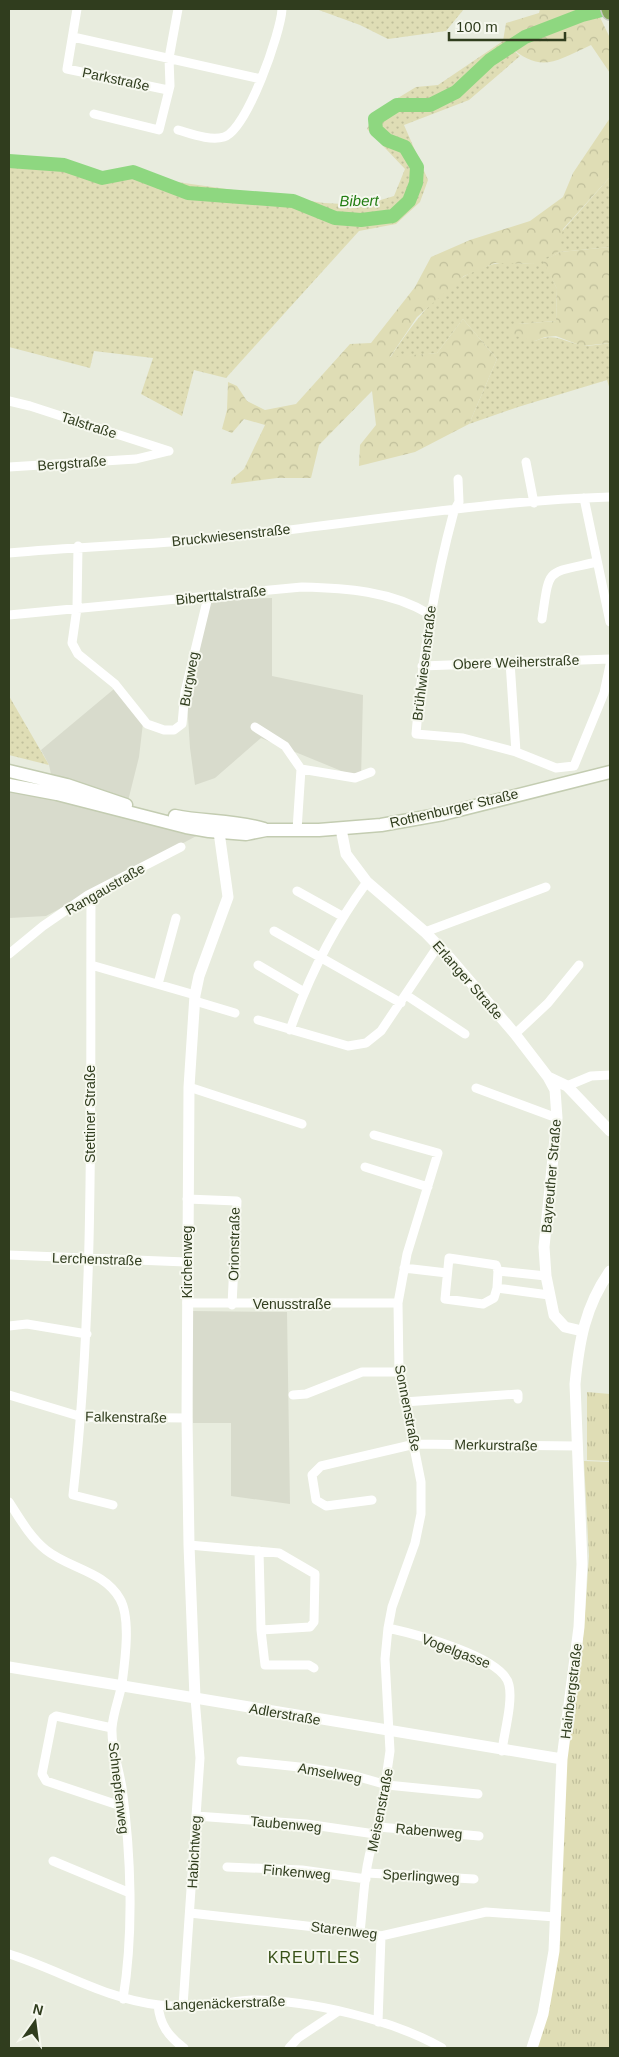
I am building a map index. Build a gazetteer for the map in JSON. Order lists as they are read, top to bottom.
{
  "streets": {
    "main road": ["Rothenburger Straße"],
    "street": [
      "Parkstraße",
      "Talstraße",
      "Bergstraße",
      "Bruckwiesenstraße",
      "Biberttalstraße",
      "Obere Weiherstraße",
      "Brühlwiesenstraße",
      "Burgweg",
      "Rangaustraße",
      "Erlanger Straße",
      "Stettiner Straße",
      "Bayreuther Straße",
      "Orionstraße",
      "Lerchenstraße",
      "Kirchenweg",
      "Venusstraße",
      "Sonnenstraße",
      "Falkenstraße",
      "Merkurstraße",
      "Vogelgasse",
      "Hainbergstraße",
      "Adlerstraße",
      "Amselweg",
      "Schnepfenweg",
      "Meisenstraße",
      "Taubenweg",
      "Rabenweg",
      "Habichtweg",
      "Finkenweg",
      "Sperlingweg",
      "Starenweg",
      "Langenäckerstraße"
    ]
  },
  "crossings": [
    ["Talstraße", "Bergstraße"],
    ["Bruckwiesenstraße", "Brühlwiesenstraße"],
    ["Biberttalstraße", "Brühlwiesenstraße"],
    ["Biberttalstraße", "Burgweg"],
    ["Obere Weiherstraße", "Brühlwiesenstraße"],
    ["Rothenburger Straße", "Erlanger Straße"],
    ["Rothenburger Straße", "Kirchenweg"],
    ["Rangaustraße", "Stettiner Straße"],
    ["Erlanger Straße", "Bayreuther Straße"],
    ["Stettiner Straße", "Lerchenstraße"],
    ["Stettiner Straße", "Falkenstraße"],
    ["Bayreuther Straße", "Hainbergstraße"],
    ["Orionstraße", "Kirchenweg"],
    ["Orionstraße", "Venusstraße"],
    ["Lerchenstraße", "Kirchenweg"],
    ["Kirchenweg", "Venusstraße"],
    ["Kirchenweg", "Falkenstraße"],
    ["Kirchenweg", "Adlerstraße"],
    ["Kirchenweg", "Habichtweg"],
    ["Venusstraße", "Sonnenstraße"],
    ["Sonnenstraße", "Merkurstraße"],
    ["Sonnenstraße", "Vogelgasse"],
    ["Sonnenstraße", "Meisenstraße"],
    ["Merkurstraße", "Hainbergstraße"],
    ["Vogelgasse", "Adlerstraße"],
    ["Vogelgasse", "Meisenstraße"],
    ["Hainbergstraße", "Adlerstraße"],
    ["Hainbergstraße", "Starenweg"],
    ["Adlerstraße", "Schnepfenweg"],
    ["Adlerstraße", "Meisenstraße"],
    ["Adlerstraße", "Habichtweg"],
    ["Amselweg", "Meisenstraße"],
    ["Schnepfenweg", "Langenäckerstraße"],
    ["Meisenstraße", "Taubenweg"],
    ["Meisenstraße", "Rabenweg"],
    ["Meisenstraße", "Finkenweg"],
    ["Meisenstraße", "Sperlingweg"],
    ["Meisenstraße", "Starenweg"],
    ["Taubenweg", "Rabenweg"],
    ["Taubenweg", "Habichtweg"],
    ["Habichtweg", "Starenweg"],
    ["Habichtweg", "Langenäckerstraße"],
    ["Finkenweg", "Sperlingweg"]
  ],
  "districts": ["KREUTLES"],
  "water": ["Bibert"],
  "scale_bar": "100 m",
  "north": "top"
}
